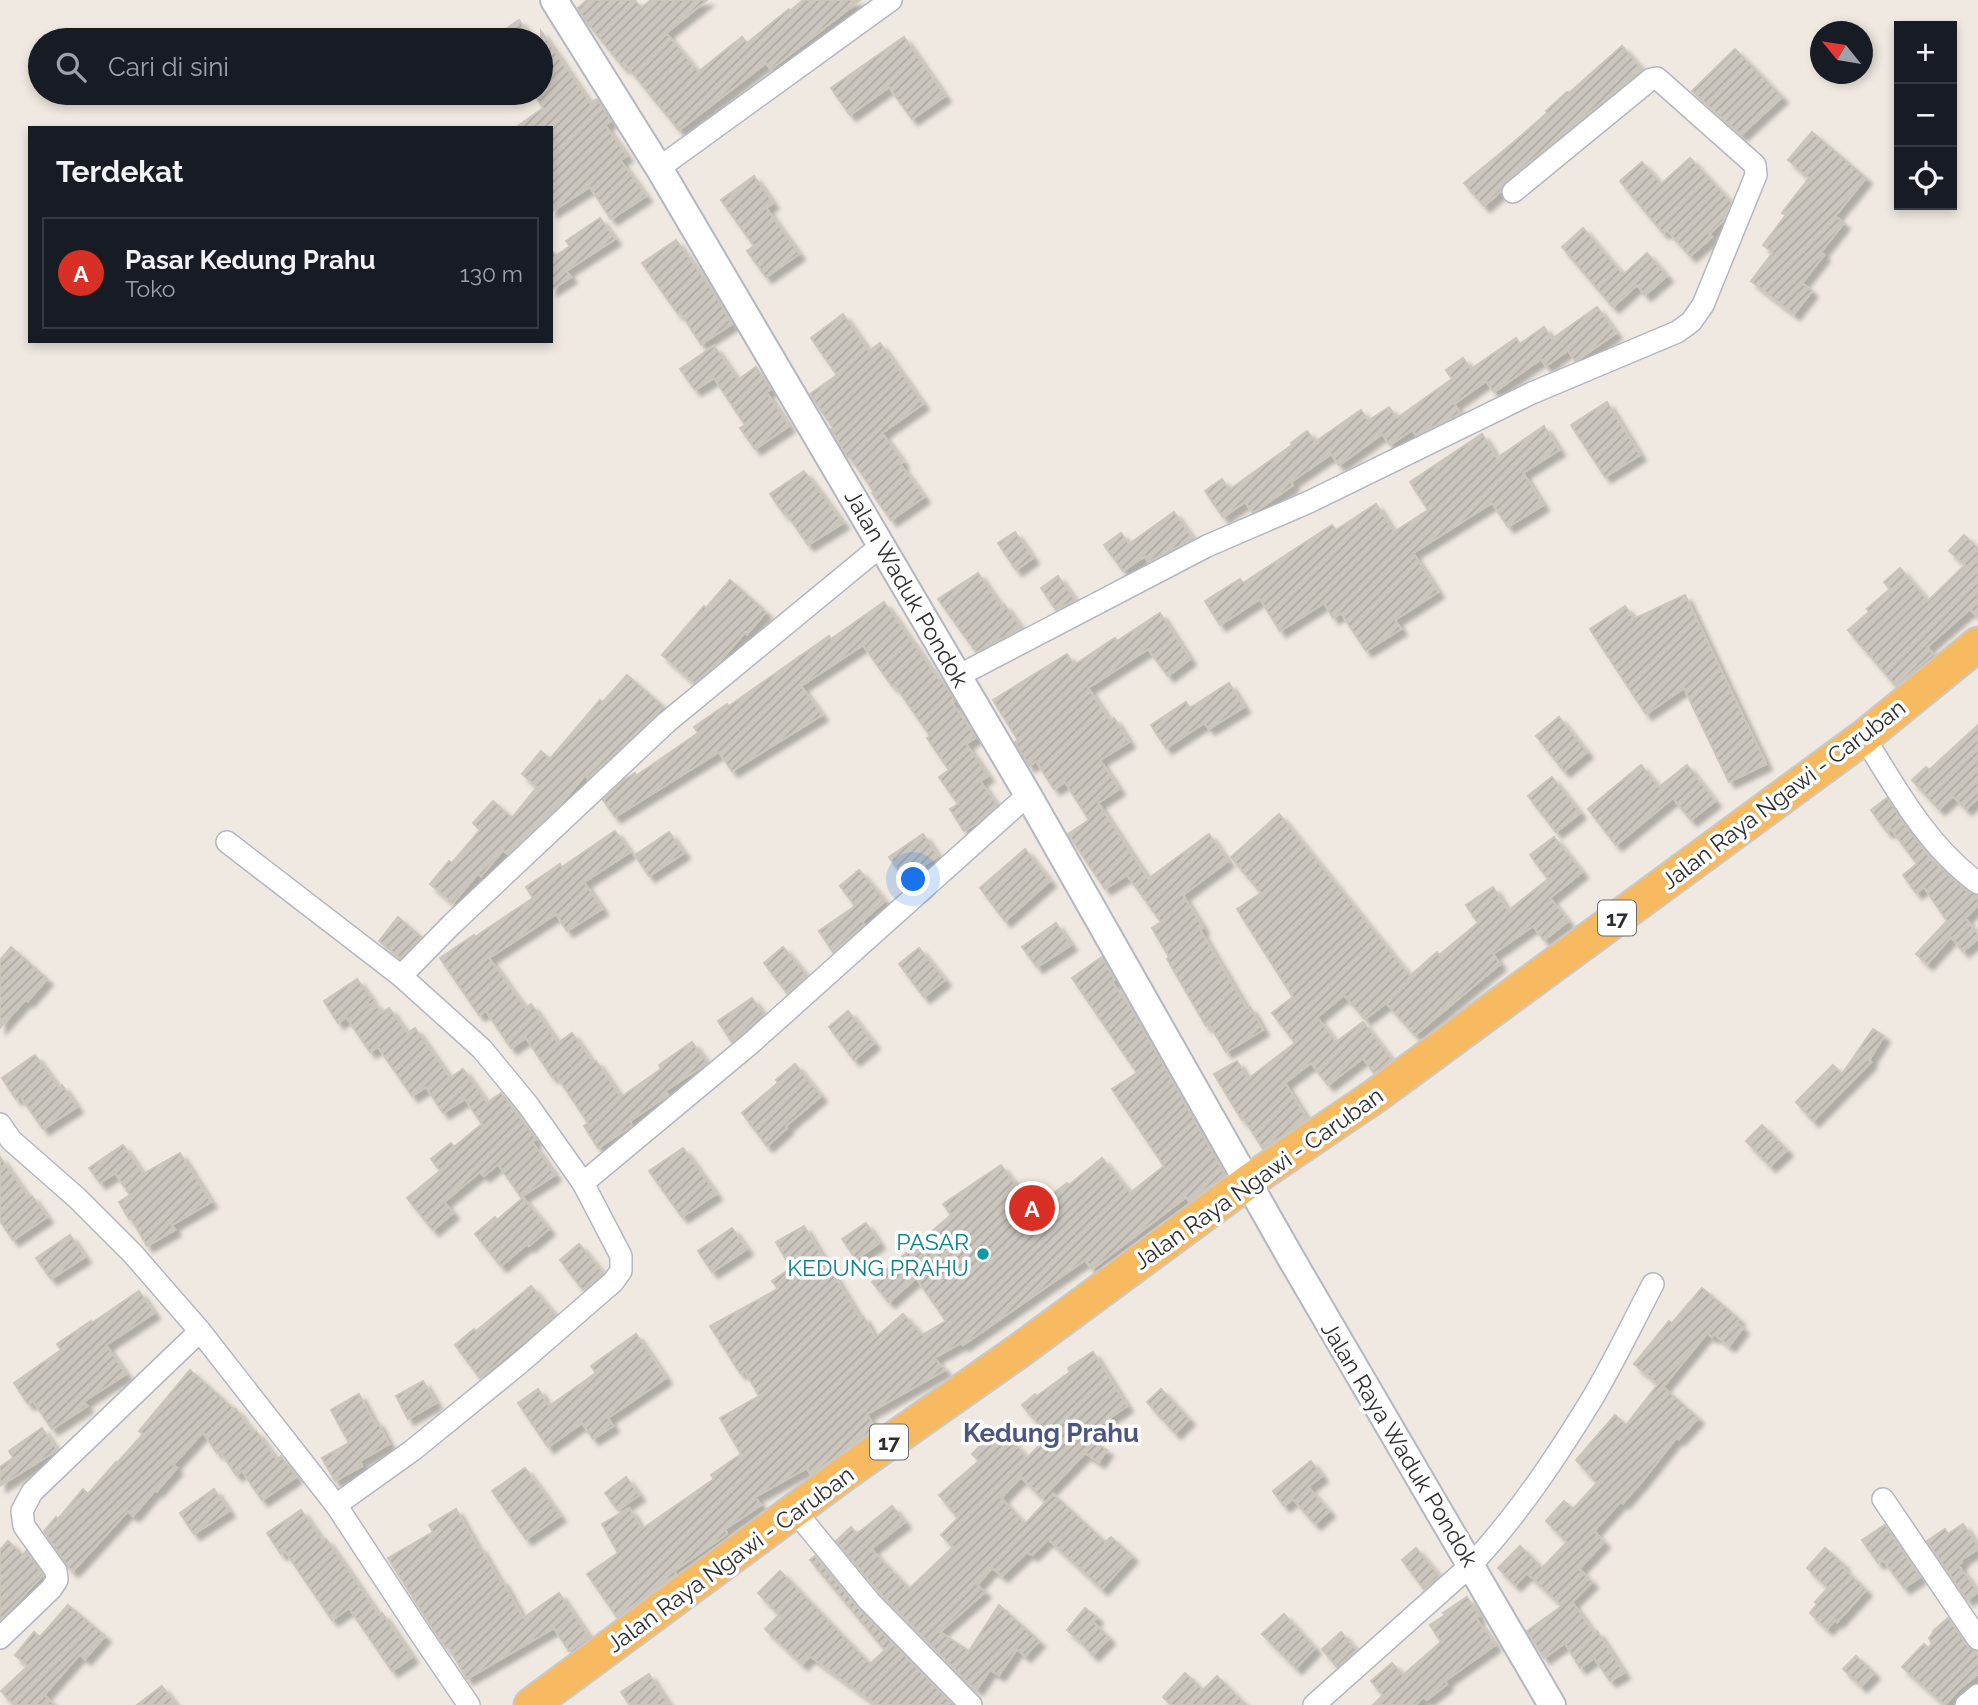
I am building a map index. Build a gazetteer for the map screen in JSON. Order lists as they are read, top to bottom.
{
  "streets": {
    "highway": ["Jalan Raya Ngawi - Caruban", "17"],
    "street": ["Jalan Waduk Pondok", "Jalan Raya Waduk Pondok"]
  },
  "crossings": [
    ["Jalan Waduk Pondok", "Jalan Raya Ngawi - Caruban"],
    ["Jalan Waduk Pondok", "Jalan Raya Waduk Pondok"],
    ["Jalan Raya Ngawi - Caruban", "Jalan Raya Waduk Pondok"]
  ],
  "districts": ["Kedung Prahu"],
  "places": ["PASAR KEDUNG PRAHU"],
  "north": "top left",
  "page": {
    "map_buttons": ["+", "−"],
    "search": "Cari di sini",
    "heading": "Terdekat",
    "list": [
      {
        "mark": "A",
        "name": "Pasar Kedung Prahu",
        "note": "Toko",
        "value": "130 m"
      }
    ],
    "pins": "A"
  }
}
